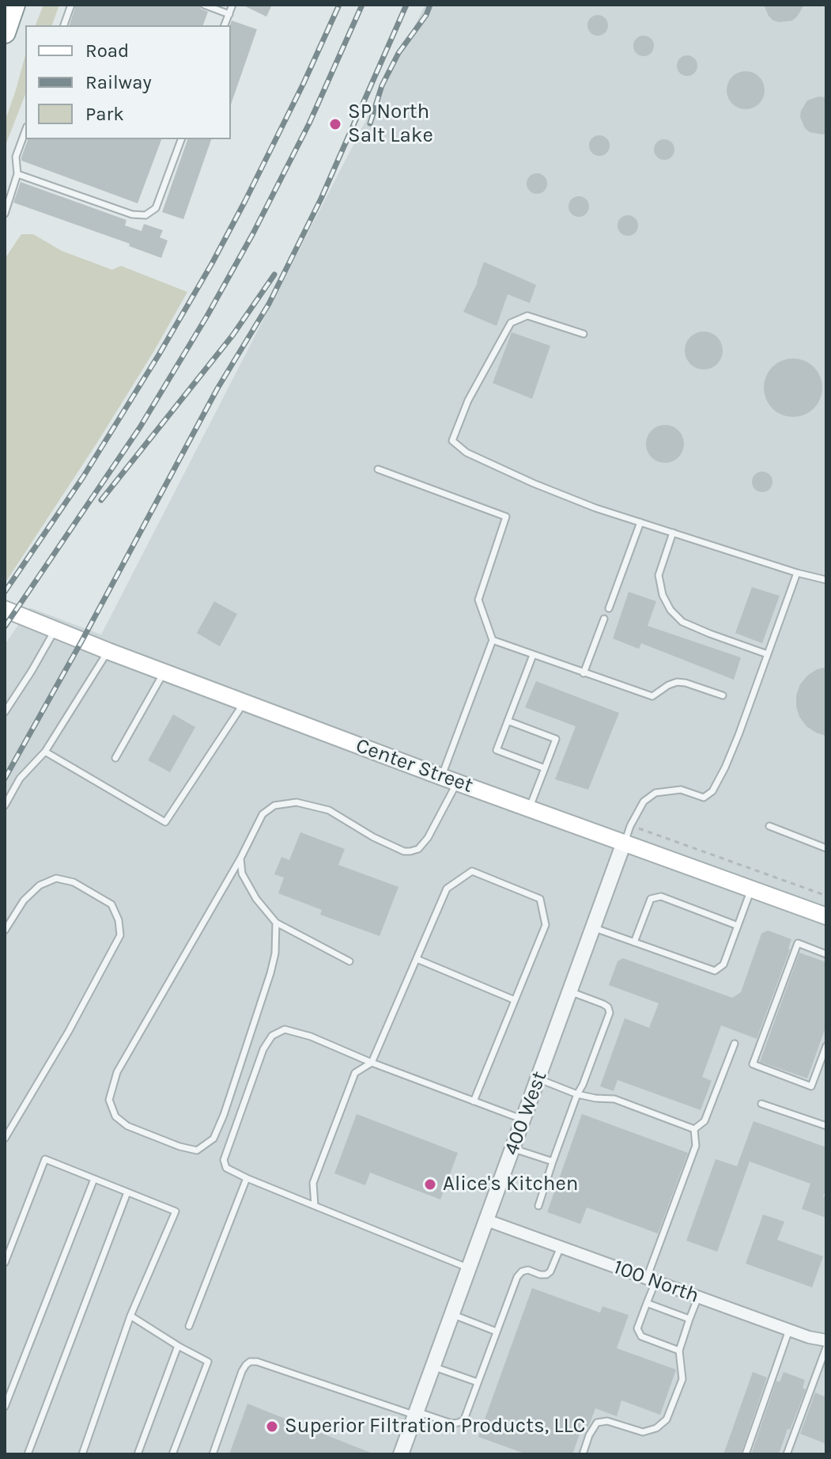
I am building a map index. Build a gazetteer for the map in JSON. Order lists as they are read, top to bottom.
{
  "streets": {
    "main road": ["Center Street"],
    "street": ["400 West", "100 North"]
  },
  "crossings": [
    ["Center Street", "400 West"],
    ["400 West", "100 North"]
  ],
  "places": ["SP North Salt Lake", "Alice's Kitchen", "Superior Filtration Products, LLC"],
  "legend": ["Road", "Railway", "Park"]
}
